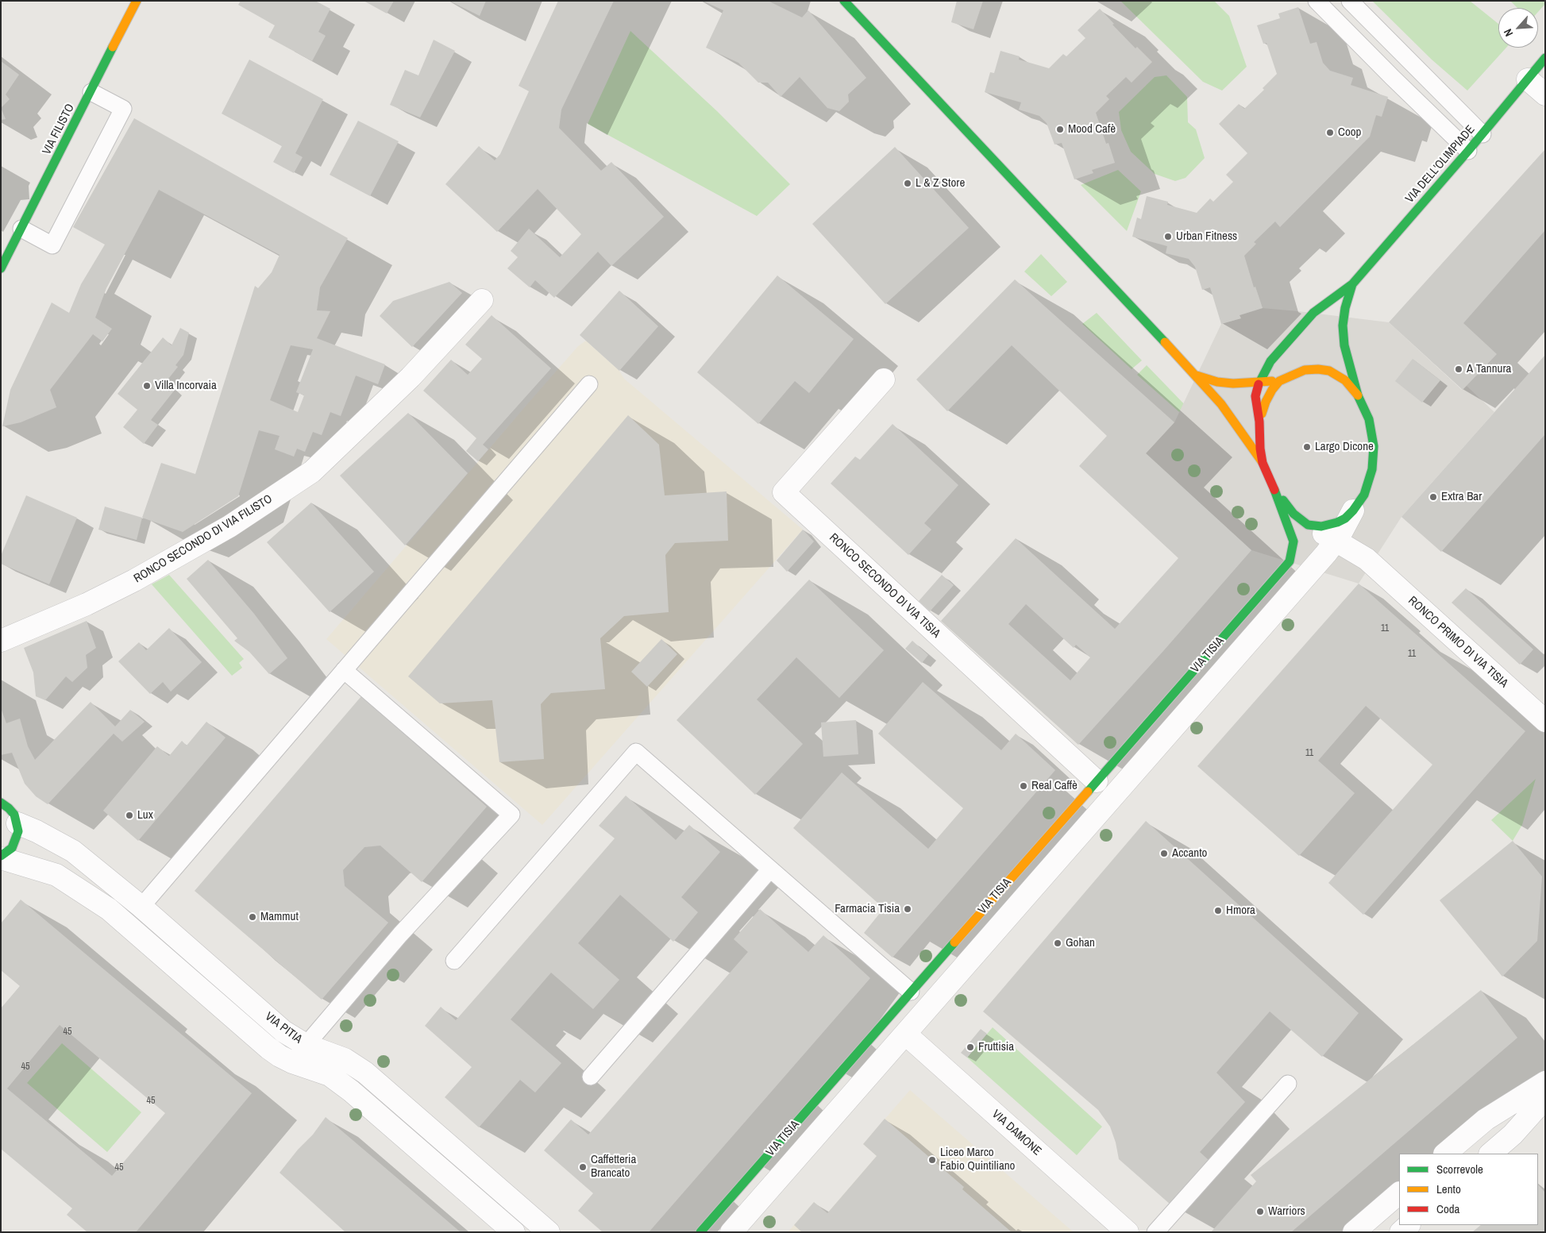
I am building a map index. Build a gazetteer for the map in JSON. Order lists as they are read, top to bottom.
{
  "streets": {
    "street": [
      "VIA FILISTO",
      "VIA DELL'OLIMPIADE",
      "RONCO SECONDO DI VIA FILISTO",
      "RONCO SECONDO DI VIA TISIA",
      "RONCO PRIMO DI VIA TISIA",
      "VIA TISIA",
      "VIA PITIA",
      "VIA DAMONE"
    ]
  },
  "crossings": [
    ["RONCO SECONDO DI VIA TISIA", "VIA TISIA"],
    ["RONCO PRIMO DI VIA TISIA", "VIA TISIA"],
    ["VIA TISIA", "VIA DAMONE"]
  ],
  "places": [
    "Mood Cafè",
    "Coop",
    "L & Z Store",
    "Urban Fitness",
    "A Tannura",
    "Villa Incorvaia",
    "Largo Dicone",
    "Extra Bar",
    "Real Caffè",
    "Lux",
    "Accanto",
    "Farmacia Tisia",
    "Hmora",
    "Mammut",
    "Gohan",
    "Fruttisia",
    "Liceo Marco Fabio Quintiliano",
    "Caffetteria Brancato",
    "Warriors"
  ],
  "house_numbers": [
    "11",
    "11",
    "11",
    "45",
    "45",
    "45",
    "45"
  ],
  "legend": ["Scorrevole", "Lento", "Coda"],
  "north": "bottom left"
}
